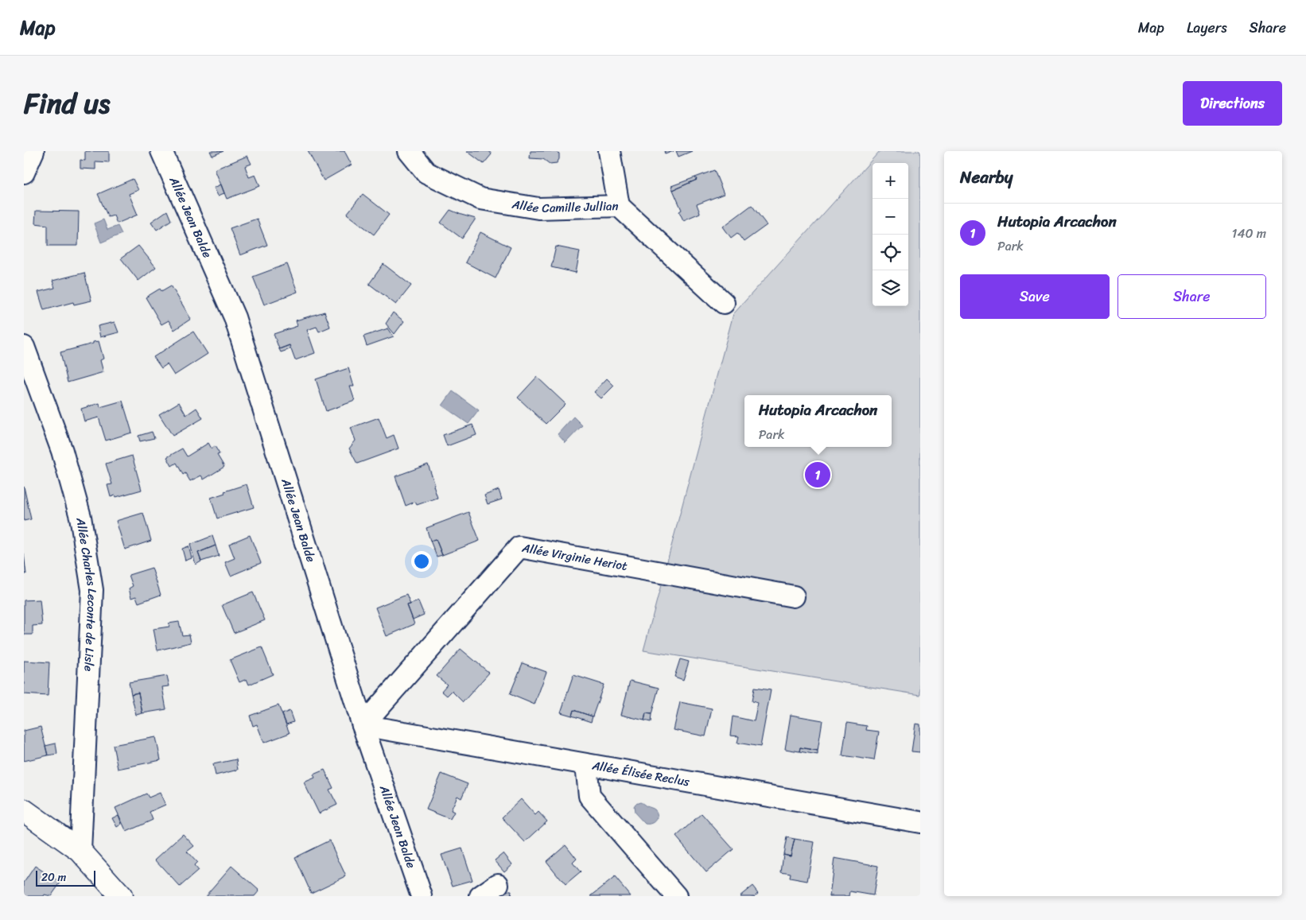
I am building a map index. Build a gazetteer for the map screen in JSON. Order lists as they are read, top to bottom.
{
  "streets": {
    "street": [
      "Allée Camille Jullian",
      "Allée Jean Balde",
      "Allée Virginie Heriot",
      "Allée Charles Leconte de Lisle",
      "Allée Élisée Reclus"
    ]
  },
  "crossings": [
    ["Allée Jean Balde", "Allée Virginie Heriot"],
    ["Allée Jean Balde", "Allée Élisée Reclus"],
    ["Allée Virginie Heriot", "Allée Élisée Reclus"]
  ],
  "scale_bar": "20 m",
  "page": {
    "header": "Map",
    "nav": ["Map", "Layers", "Share"],
    "title": "Find us",
    "buttons": [
      "Directions",
      ["Save", "Share"]
    ],
    "heading": "Nearby",
    "map_buttons": ["+", "−"],
    "list": [
      {
        "mark": "1",
        "name": "Hutopia Arcachon",
        "note": "Park",
        "value": "140 m"
      }
    ],
    "popup": ["Hutopia Arcachon", "Park"],
    "pins": "1",
    "scale": "20 m"
  }
}
